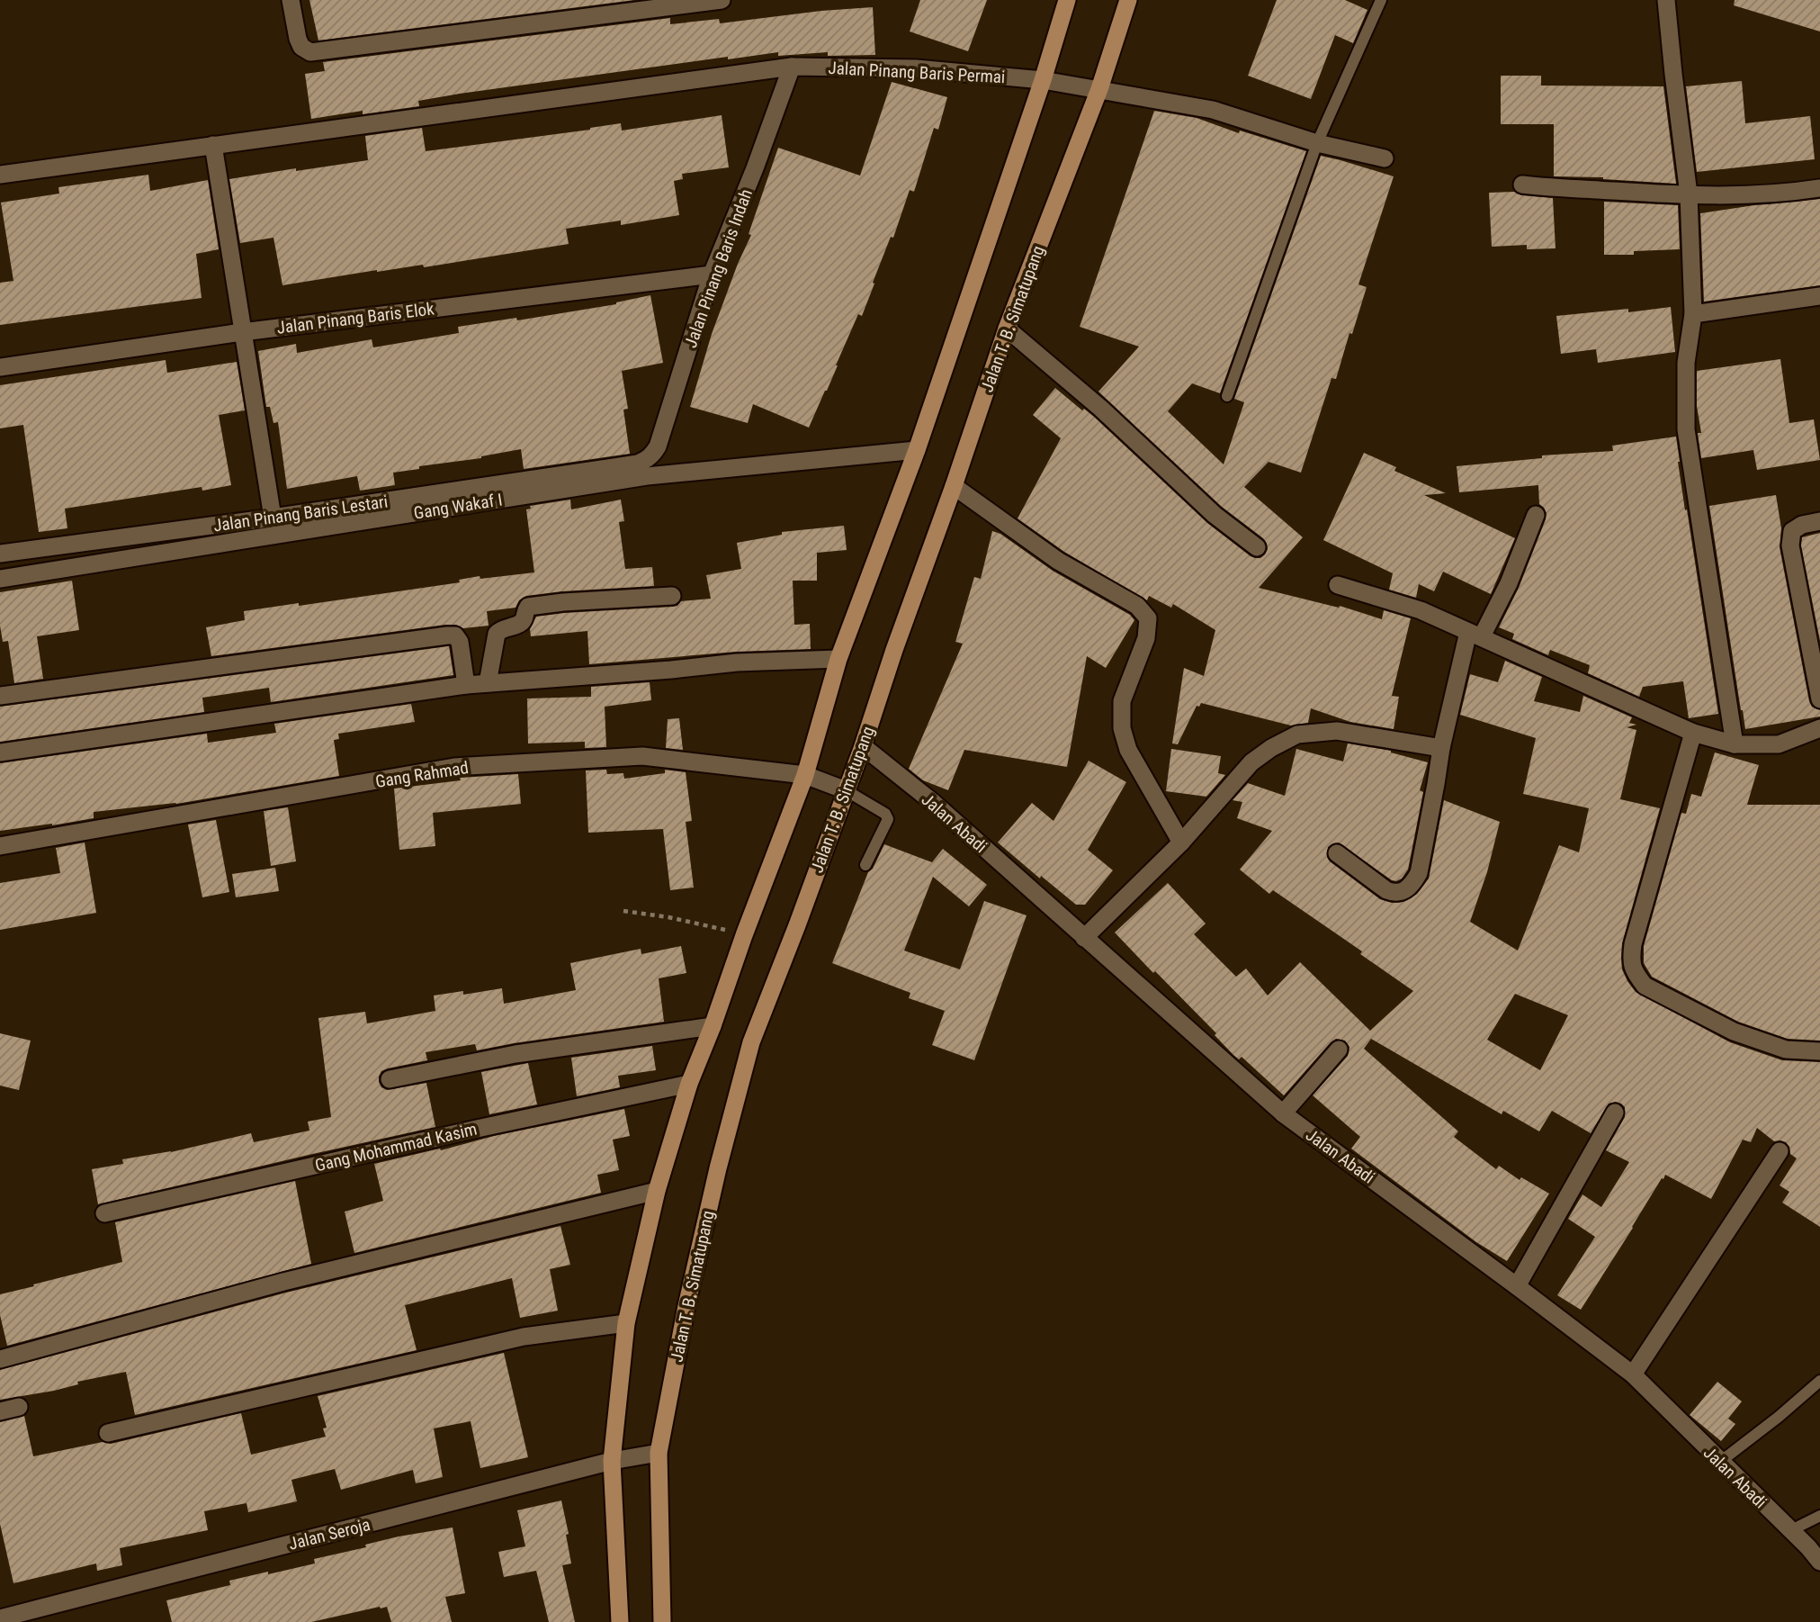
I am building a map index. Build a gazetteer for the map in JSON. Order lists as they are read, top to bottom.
{
  "streets": {
    "main road": ["Jalan T. B. Simatupang"],
    "street": [
      "Jalan Pinang Baris Permai",
      "Jalan Pinang Baris Indah",
      "Jalan Pinang Baris Elok",
      "Gang Wakaf I",
      "Jalan Pinang Baris Lestari",
      "Gang Rahmad",
      "Jalan Abadi",
      "Gang Mohammad Kasim",
      "Jalan Seroja"
    ]
  },
  "crossings": [
    ["Jalan Pinang Baris Permai", "Jalan Pinang Baris Indah"],
    ["Jalan Pinang Baris Permai", "Jalan T. B. Simatupang"],
    ["Jalan Pinang Baris Indah", "Jalan Pinang Baris Elok"],
    ["Jalan Pinang Baris Indah", "Jalan Pinang Baris Lestari"],
    ["Jalan T. B. Simatupang", "Gang Rahmad"],
    ["Jalan T. B. Simatupang", "Jalan Abadi"],
    ["Jalan T. B. Simatupang", "Jalan Seroja"]
  ]
}
